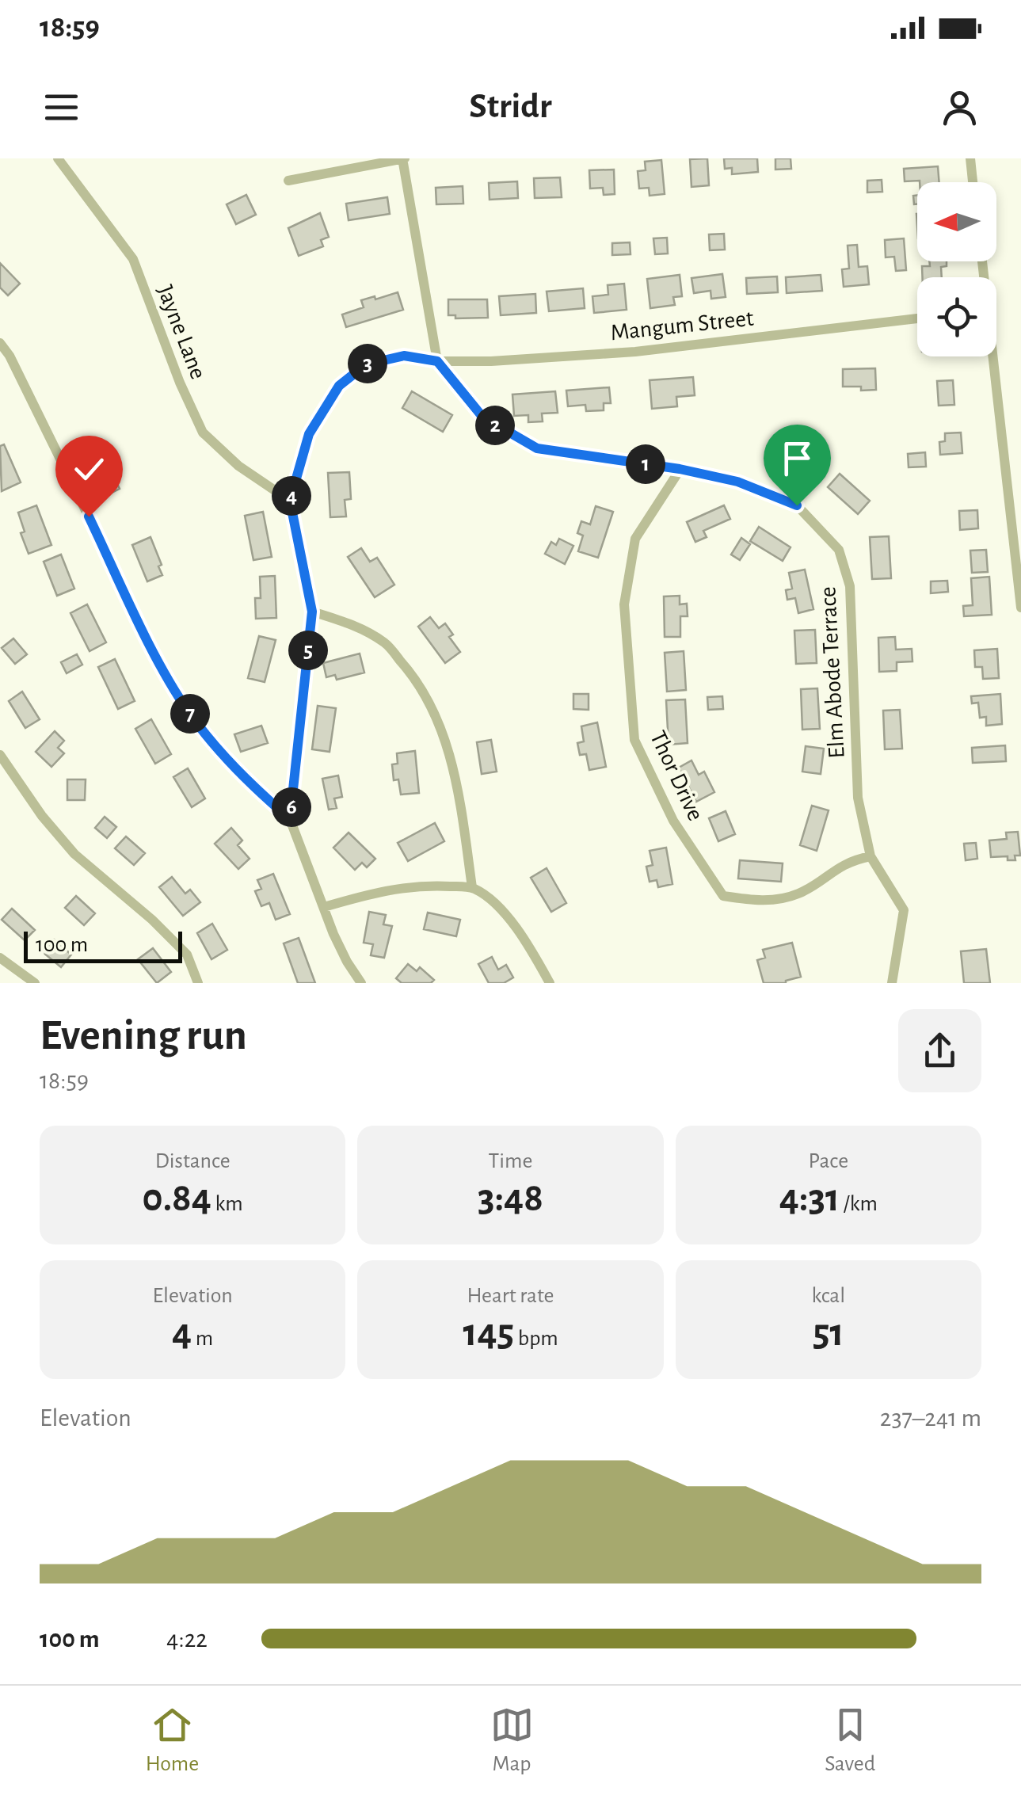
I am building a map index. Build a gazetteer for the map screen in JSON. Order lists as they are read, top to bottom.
{
  "streets": {
    "street": [
      "Mangum Street",
      "Jayne Lane",
      "Elm Abode Terrace",
      "Thor Drive"
    ]
  },
  "crossings": [
    ["Mangum Street", "Elm Abode Terrace"],
    ["Elm Abode Terrace", "Thor Drive"]
  ],
  "scale_bar": "100 m",
  "north": "left",
  "page": {
    "status": "18:59",
    "header": "Stridr",
    "pins": [
      "3",
      "2",
      "1",
      "4",
      "5",
      "7",
      "6"
    ],
    "scale": "100 m",
    "heading": ["Evening run", "18:59"],
    "stats": [
      ["Distance", "0.84 km"],
      ["Time", "3:48"],
      ["Pace", "4:31 /km"],
      ["Elevation", "4 m"],
      ["Heart rate", "145 bpm"],
      ["kcal", "51"]
    ],
    "chart": ["Elevation", "237–241 m"],
    "list": [
      {
        "name": "100 m",
        "note": "4:22"
      }
    ],
    "tabs": ["Home", "Map", "Saved"]
  }
}
